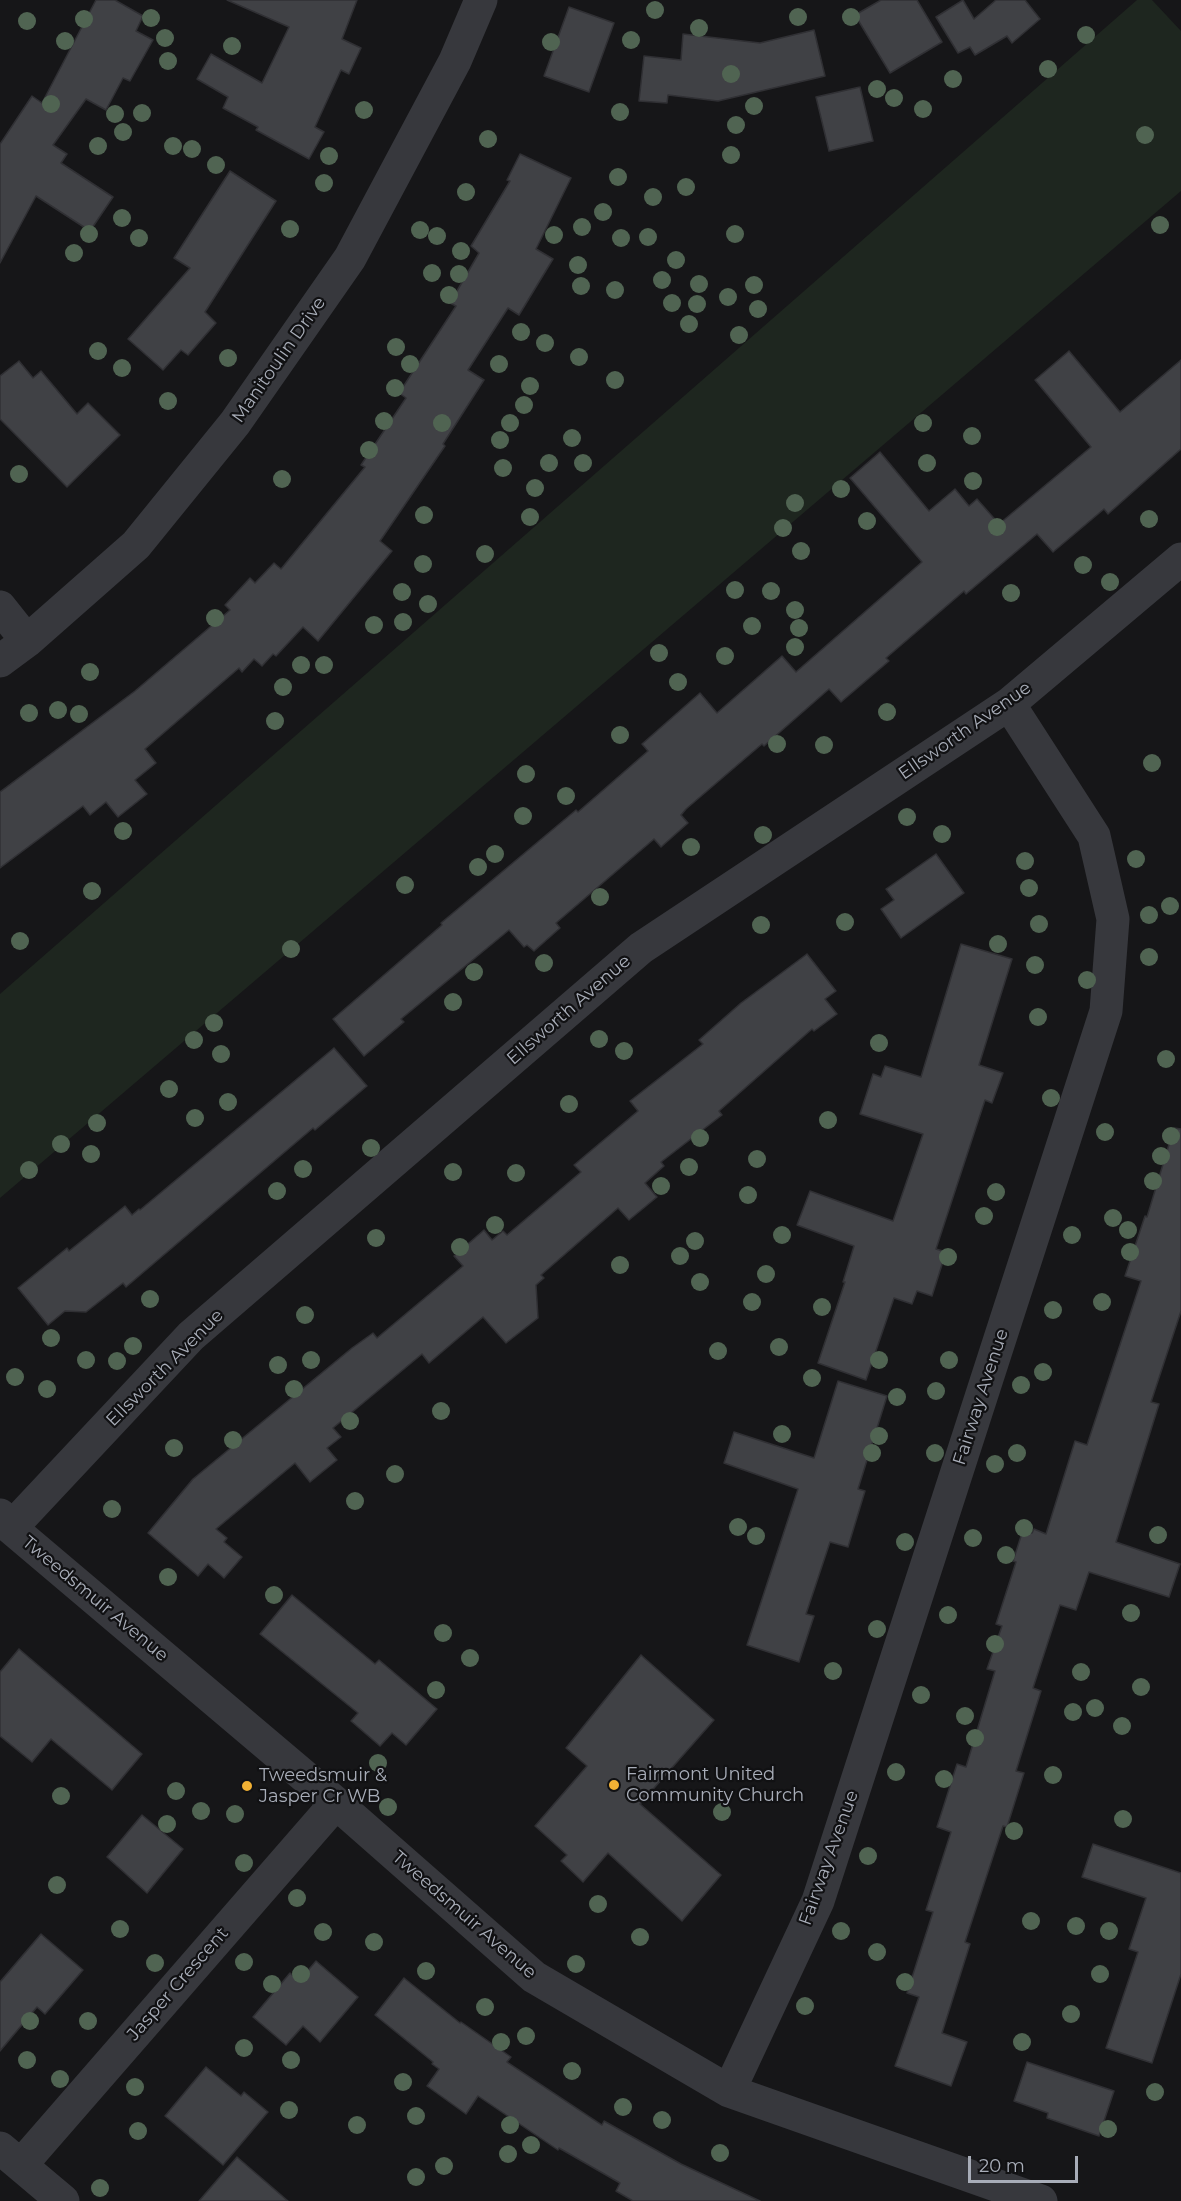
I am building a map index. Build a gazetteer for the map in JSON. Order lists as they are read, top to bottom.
{
  "streets": {
    "street": [
      "Manitoulin Drive",
      "Ellsworth Avenue",
      "Fairway Avenue",
      "Tweedsmuir Avenue",
      "Jasper Crescent"
    ]
  },
  "crossings": [
    ["Ellsworth Avenue", "Fairway Avenue"],
    ["Ellsworth Avenue", "Tweedsmuir Avenue"],
    ["Fairway Avenue", "Tweedsmuir Avenue"],
    ["Tweedsmuir Avenue", "Jasper Crescent"]
  ],
  "places": ["Fairmont United Community Church", "Tweedsmuir & Jasper Cr WB"],
  "scale_bar": "20 m"
}
